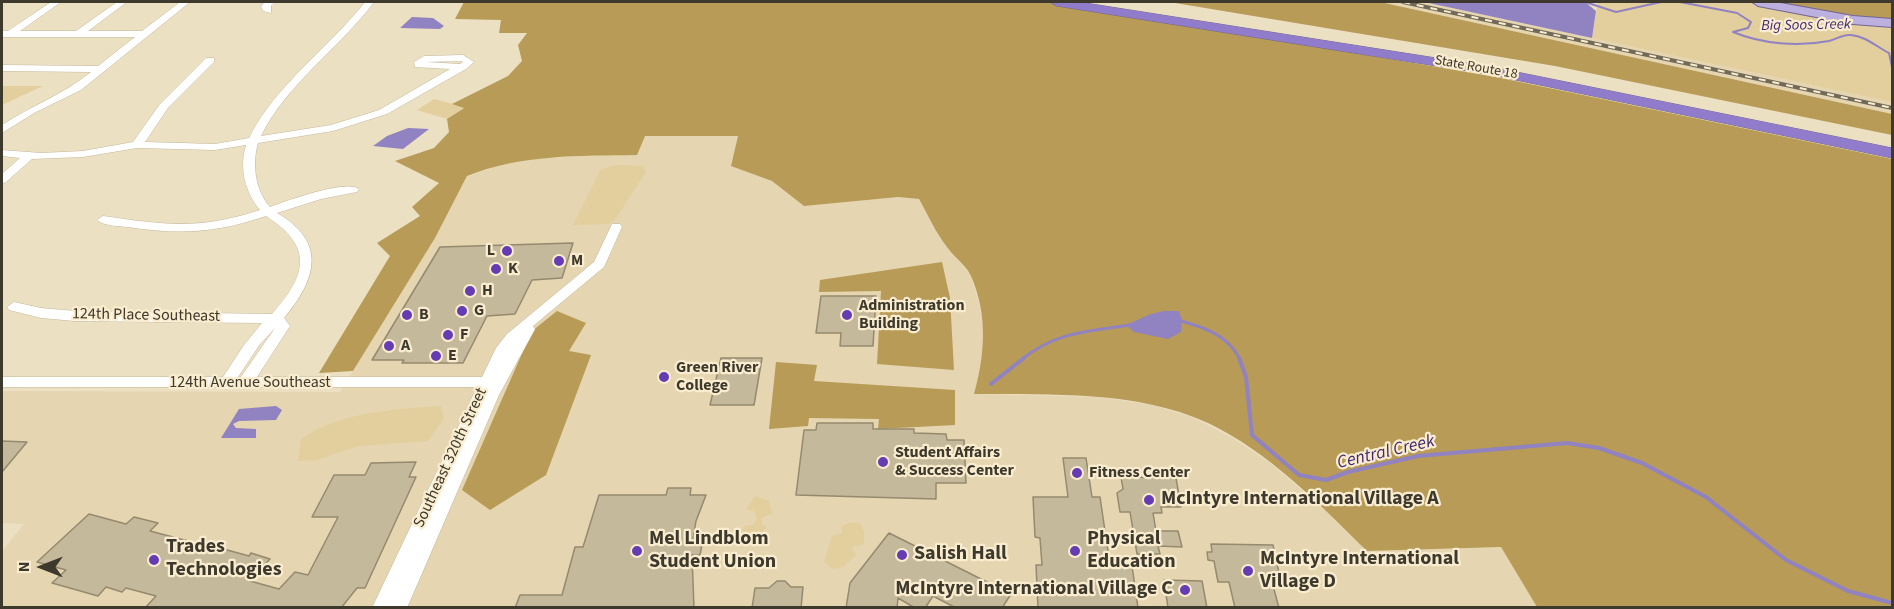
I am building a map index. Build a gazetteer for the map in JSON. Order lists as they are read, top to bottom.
{
  "streets": {
    "highway": ["State Route 18"],
    "street": ["124th Place Southeast", "124th Avenue Southeast", "Southeast 320th Street"]
  },
  "crossings": [
    ["124th Avenue Southeast", "Southeast 320th Street"]
  ],
  "water": ["Big Soos Creek", "Central Creek"],
  "places": [
    "L",
    "M",
    "K",
    "H",
    "G",
    "B",
    "Administration Building",
    "F",
    "A",
    "E",
    "Green River College",
    "Student Affairs & Success Center",
    "Fitness Center",
    "McIntyre International Village A",
    "Mel Lindblom Student Union",
    "Physical Education",
    "Salish Hall",
    "Trades Technologies",
    "McIntyre International Village D",
    "McIntyre International Village C"
  ],
  "north": "left"
}
